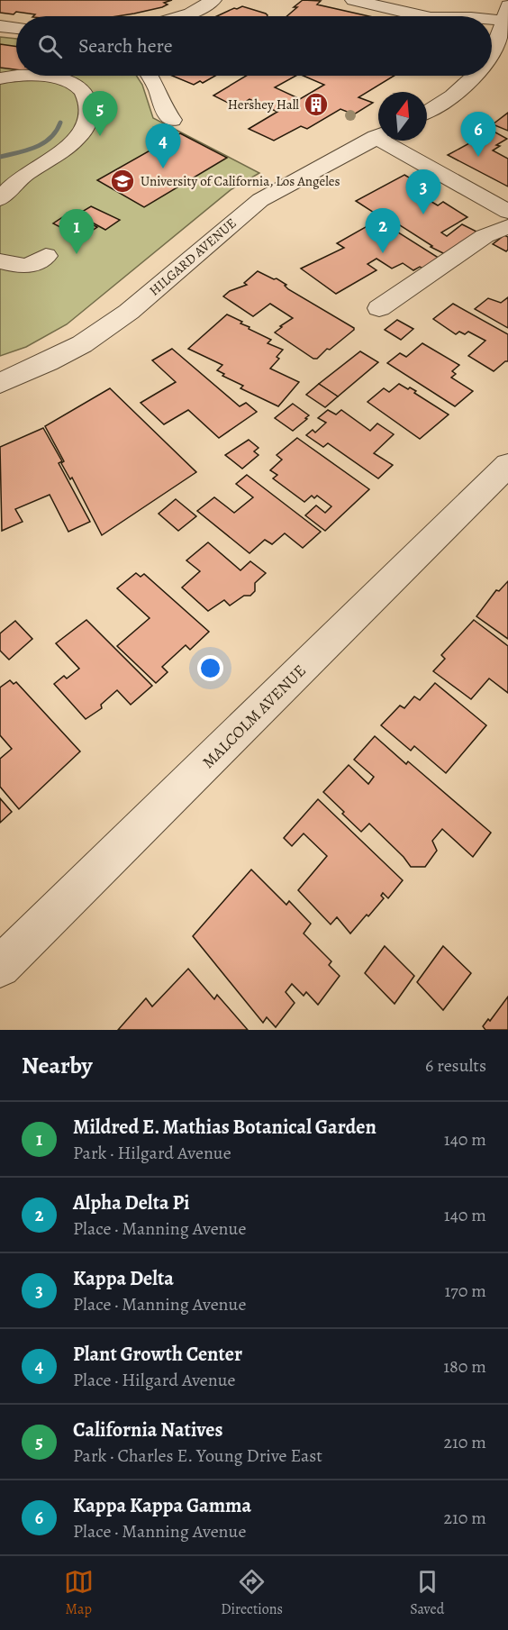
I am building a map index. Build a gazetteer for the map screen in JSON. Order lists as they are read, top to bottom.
{
  "streets": {
    "street": ["HILGARD AVENUE", "MALCOLM AVENUE"]
  },
  "places": {
    "building": ["Hershey Hall"],
    "school or university": ["University of California, Los Angeles"]
  },
  "north": "top",
  "page": {
    "search": "Search here",
    "pins": [
      "5",
      "6",
      "4",
      "3",
      "2",
      "1"
    ],
    "heading": ["Nearby", "6 results"],
    "list": [
      {
        "mark": "1",
        "name": "Mildred E. Mathias Botanical Garden",
        "note": "Park · Hilgard Avenue",
        "value": "140 m"
      },
      {
        "mark": "2",
        "name": "Alpha Delta Pi",
        "note": "Place · Manning Avenue",
        "value": "140 m"
      },
      {
        "mark": "3",
        "name": "Kappa Delta",
        "note": "Place · Manning Avenue",
        "value": "170 m"
      },
      {
        "mark": "4",
        "name": "Plant Growth Center",
        "note": "Place · Hilgard Avenue",
        "value": "180 m"
      },
      {
        "mark": "5",
        "name": "California Natives",
        "note": "Park · Charles E. Young Drive East",
        "value": "210 m"
      },
      {
        "mark": "6",
        "name": "Kappa Kappa Gamma",
        "note": "Place · Manning Avenue",
        "value": "210 m"
      }
    ],
    "nav": ["Map", "Directions", "Saved"]
  }
}
